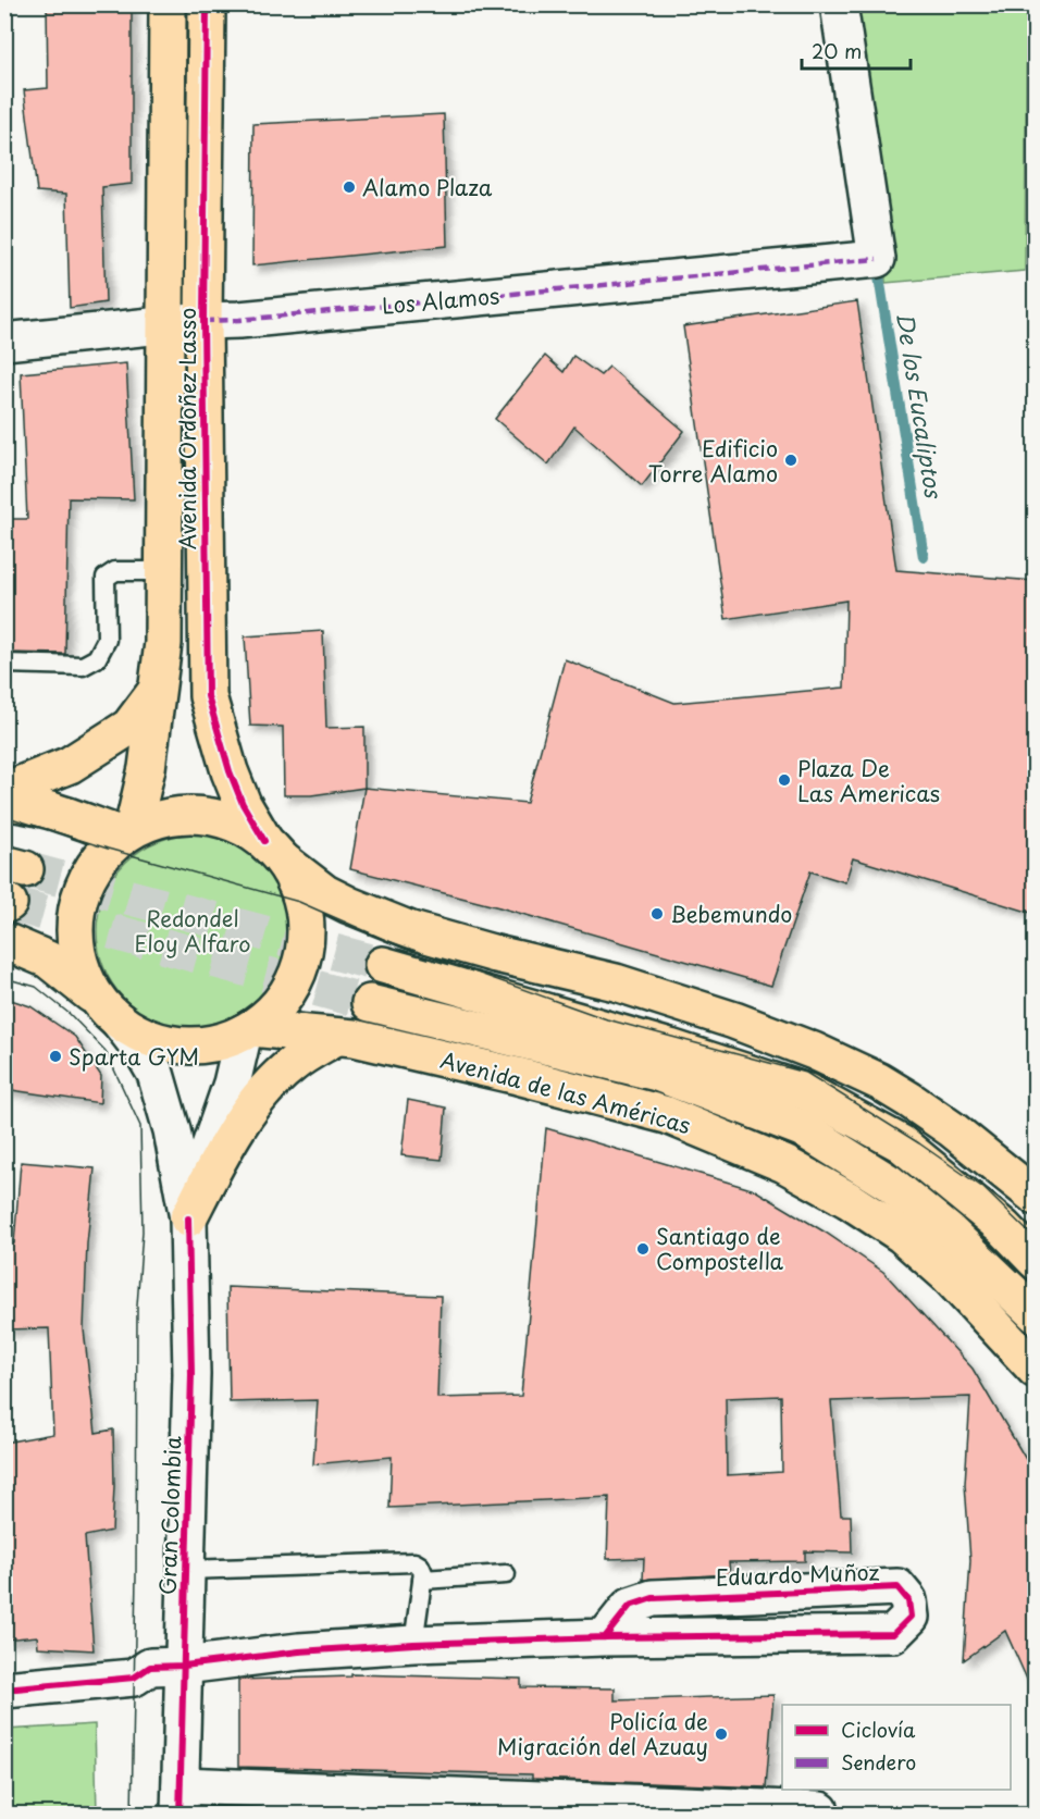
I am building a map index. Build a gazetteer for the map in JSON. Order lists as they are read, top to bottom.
{
  "streets": {
    "main road": ["Avenida Ordoñez Lasso", "Avenida de las Américas"],
    "street": ["Los Alamos", "Gran Colombia", "Eduardo Muñoz"]
  },
  "crossings": [
    ["Los Alamos", "Avenida Ordoñez Lasso"],
    ["Avenida Ordoñez Lasso", "Avenida de las Américas"],
    ["Avenida Ordoñez Lasso", "Gran Colombia"],
    ["Avenida de las Américas", "Gran Colombia"],
    ["Gran Colombia", "Eduardo Muñoz"]
  ],
  "water": ["De los Eucaliptos"],
  "parks": ["Redondel Eloy Alfaro"],
  "places": [
    "Alamo Plaza",
    "Edificio Torre Alamo",
    "Plaza De Las Americas",
    "Bebemundo",
    "Sparta GYM",
    "Santiago de Compostella",
    "Policía de Migración del Azuay"
  ],
  "legend": ["Ciclovía", "Sendero"],
  "scale_bar": "20 m"
}
